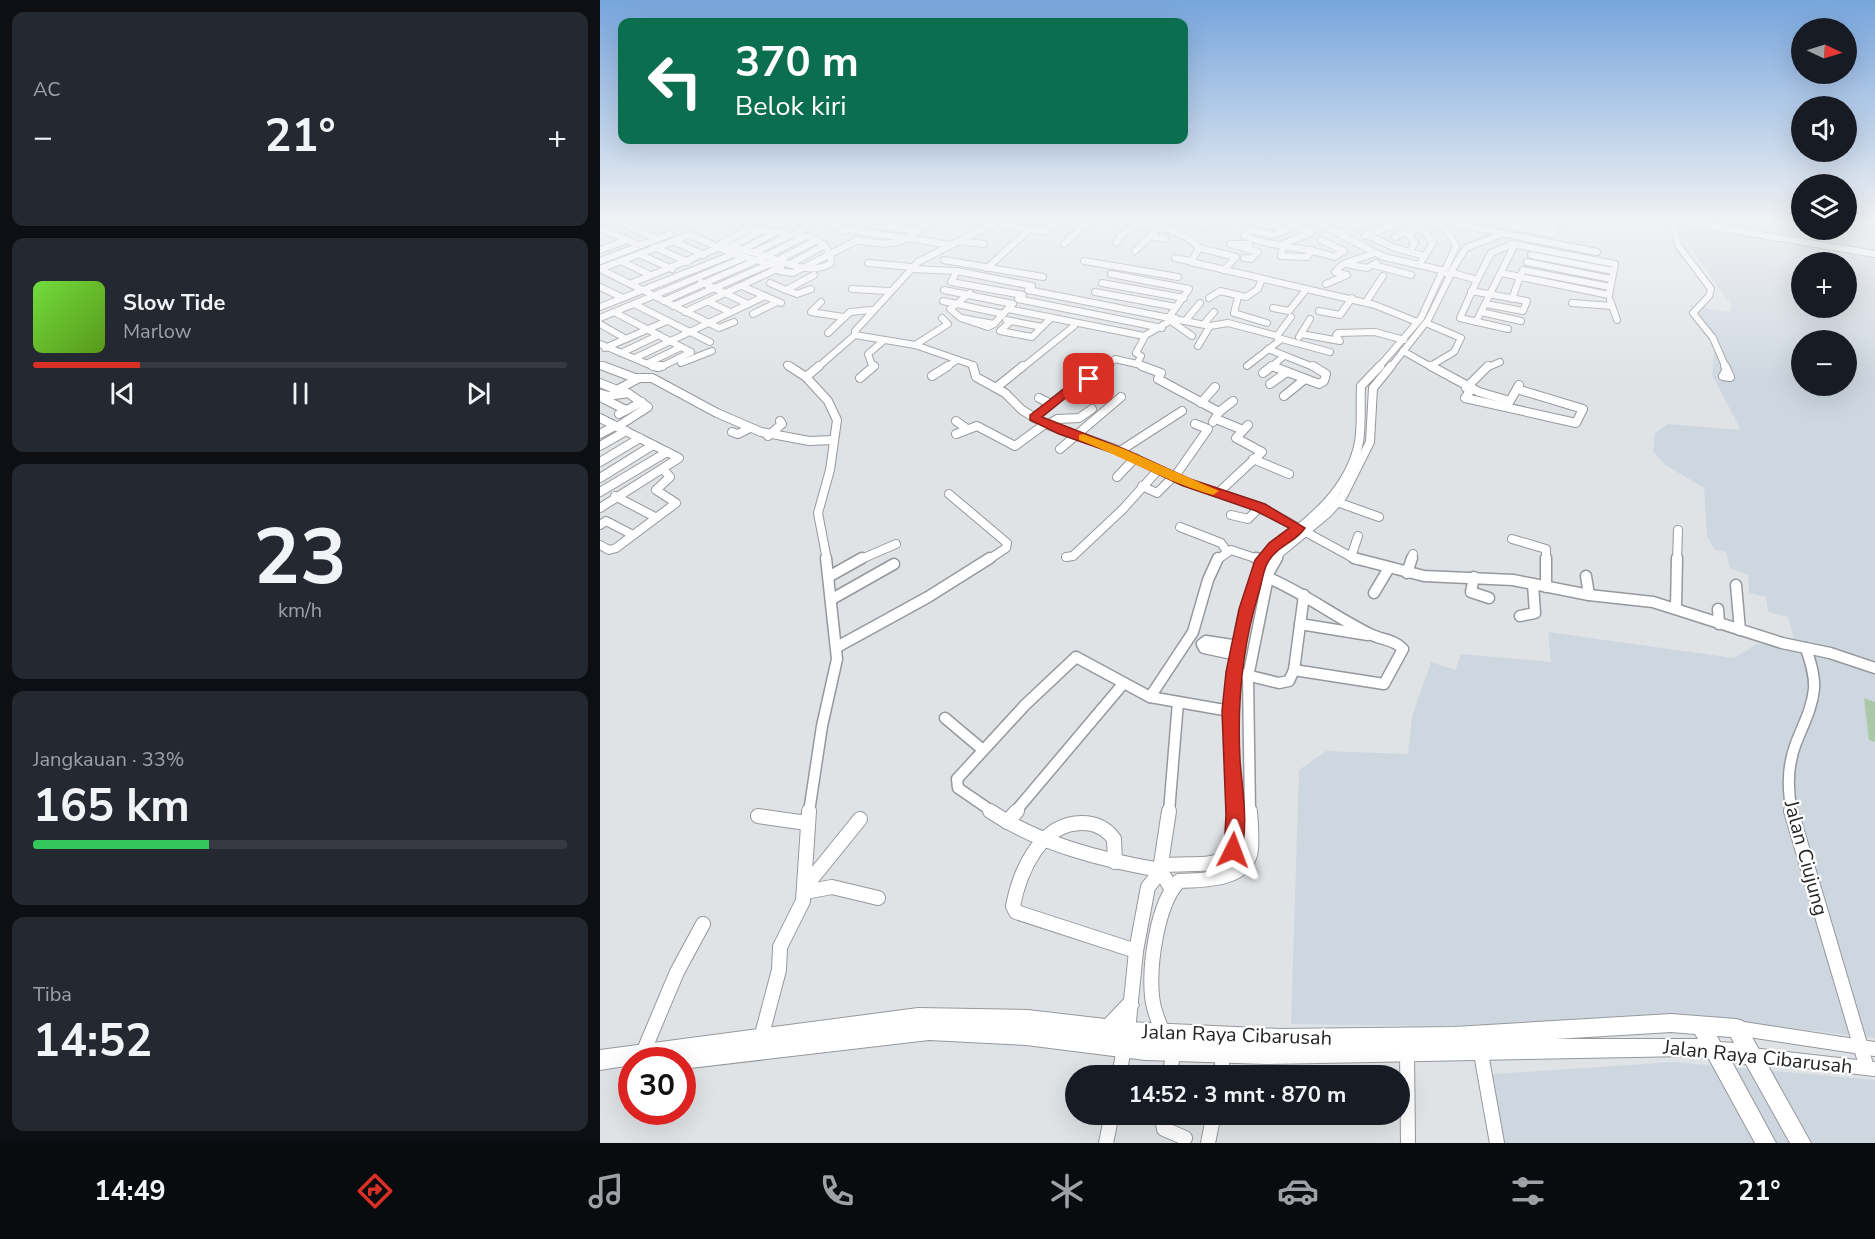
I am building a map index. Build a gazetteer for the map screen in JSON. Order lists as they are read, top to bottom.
{
  "streets": {
    "main road": ["Jalan Raya Cibarusah"],
    "street": ["Jalan Ciujung"]
  },
  "crossings": [
    ["Jalan Ciujung", "Jalan Raya Cibarusah"]
  ],
  "north": "right",
  "page": {
    "tile": [
      "AC",
      ["23", "km/h"],
      ["Jangkauan · 33%", "165 km"],
      ["Tiba", "14:52"]
    ],
    "map_buttons": ["+", "−"],
    "turn": ["370 m", "Belok kiri"],
    "heat": ["−", "21°", "+"],
    "song": ["Slow Tide", "Marlow"],
    "limit": "30",
    "trip": "14:52 · 3 mnt · 870 m",
    "tabs": ["14:49", "21°"]
  }
}
